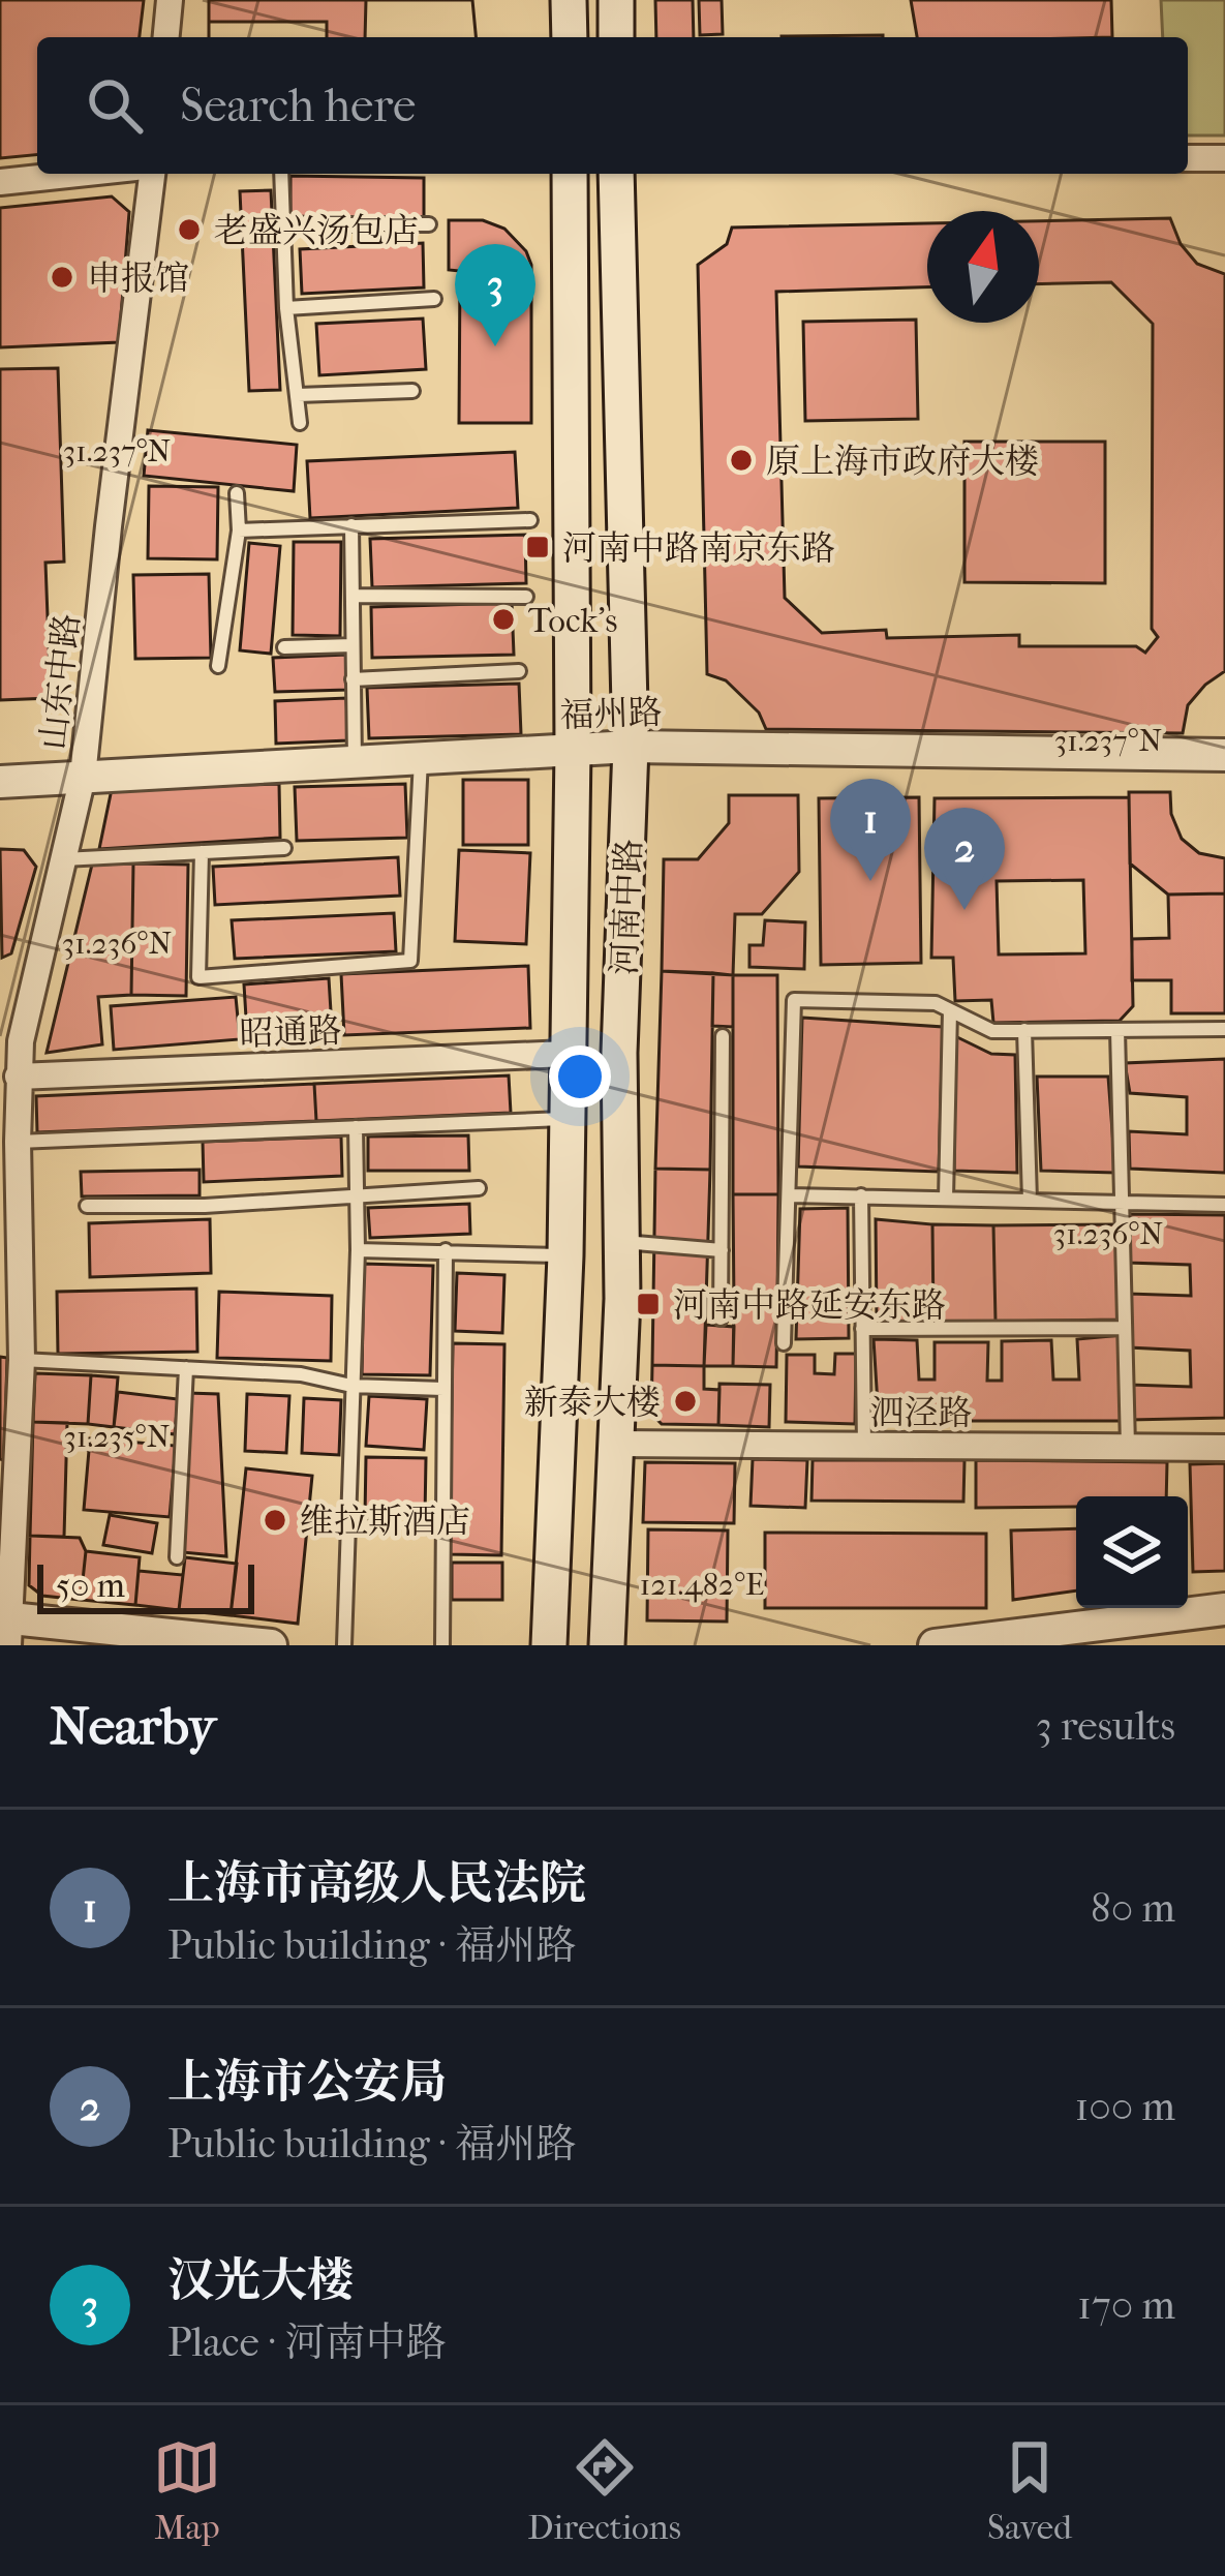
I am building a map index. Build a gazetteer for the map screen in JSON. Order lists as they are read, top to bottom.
{
  "streets": {
    "main road": ["河南中路"],
    "street": [
      "山东中路",
      "福州路",
      "昭通路",
      "泗泾路"
    ]
  },
  "crossings": [
    ["山东中路", "福州路"],
    ["山东中路", "昭通路"],
    ["福州路", "河南中路"],
    ["河南中路", "昭通路"],
    ["河南中路", "泗泾路"]
  ],
  "places": {
    "other": [
      "老盛兴汤包店",
      "申报馆",
      "原上海市政府大楼",
      "Tock's",
      "新泰大楼",
      "维拉斯酒店"
    ],
    "transit": ["河南中路南京东路", "河南中路延安东路"]
  },
  "scale_bar": "50 m",
  "north": "top",
  "page": {
    "search": "Search here",
    "pins": ["3", "1", "2"],
    "scale": "50 m",
    "heading": ["Nearby", "3 results"],
    "list": [
      {
        "mark": "1",
        "name": "上海市高级人民法院",
        "note": "Public building · 福州路",
        "value": "80 m"
      },
      {
        "mark": "2",
        "name": "上海市公安局",
        "note": "Public building · 福州路",
        "value": "100 m"
      },
      {
        "mark": "3",
        "name": "汉光大楼",
        "note": "Place · 河南中路",
        "value": "170 m"
      }
    ],
    "nav": ["Map", "Directions", "Saved"]
  },
  "coordinates": [
    "31.237°N",
    "31.236°N",
    "31.235°N",
    "121.482°E"
  ]
}
